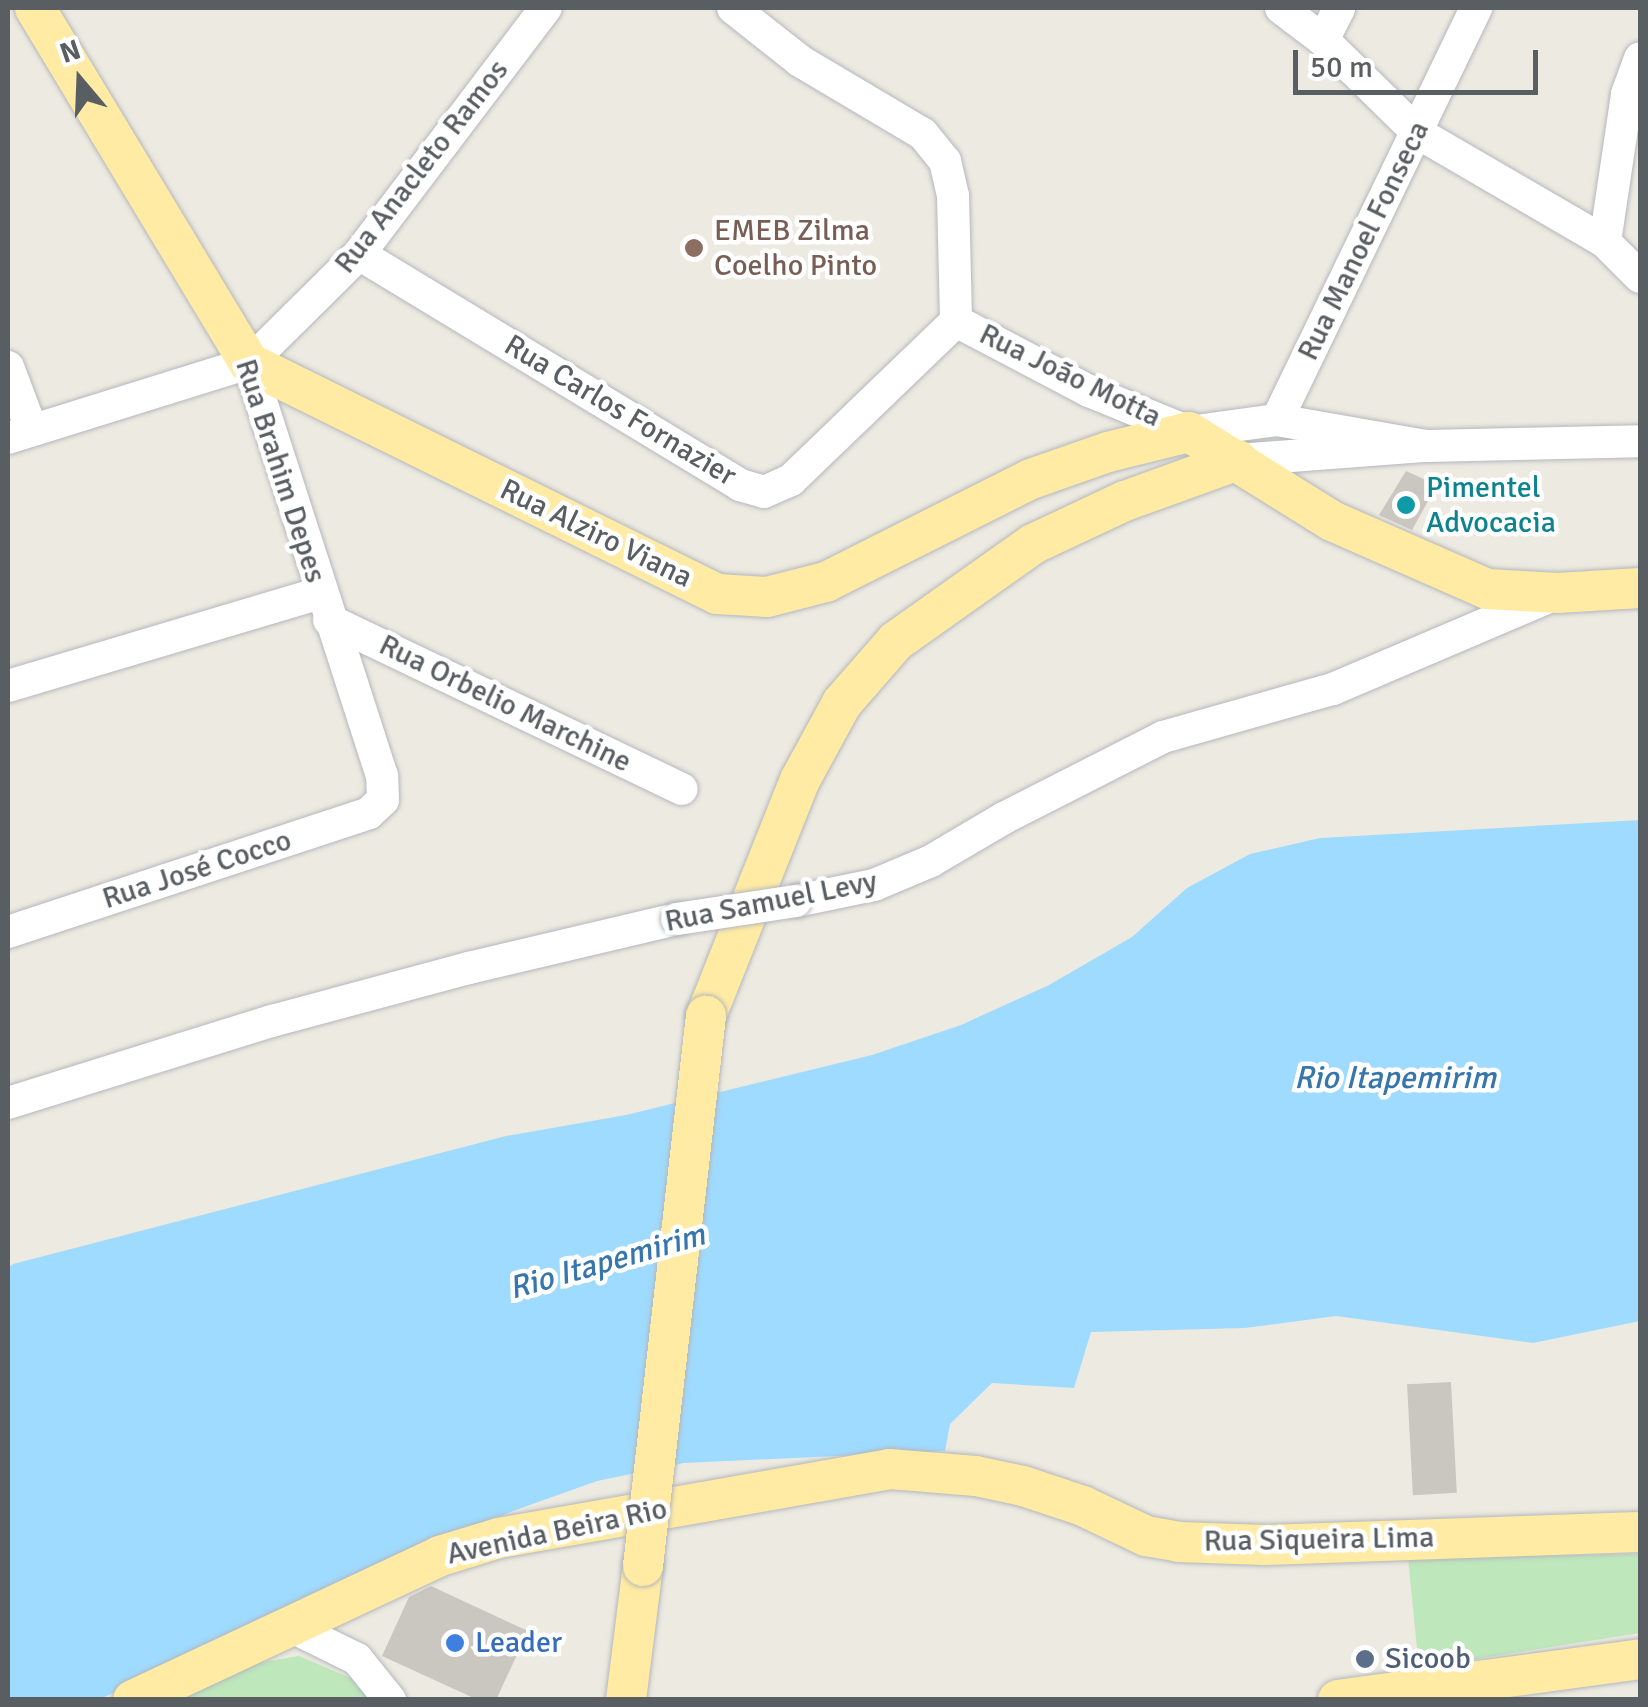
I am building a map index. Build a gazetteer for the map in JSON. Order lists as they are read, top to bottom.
{
  "streets": {
    "main road": [
      "Rua Brahim Depes",
      "Rua Alziro Viana",
      "Avenida Beira Rio",
      "Rua Siqueira Lima"
    ],
    "street": [
      "Rua Anacleto Ramos",
      "Rua Manoel Fonseca",
      "Rua João Motta",
      "Rua Carlos Fornazier",
      "Rua Orbelio Marchine",
      "Rua José Cocco",
      "Rua Samuel Levy"
    ]
  },
  "crossings": [
    ["Rua Anacleto Ramos", "Rua Carlos Fornazier"],
    ["Rua Anacleto Ramos", "Rua Brahim Depes"],
    ["Rua Anacleto Ramos", "Rua Alziro Viana"],
    ["Rua João Motta", "Rua Carlos Fornazier"],
    ["Rua João Motta", "Rua Alziro Viana"],
    ["Rua Brahim Depes", "Rua Alziro Viana"],
    ["Rua Brahim Depes", "Rua Orbelio Marchine"],
    ["Rua Brahim Depes", "Rua José Cocco"],
    ["Avenida Beira Rio", "Rua Siqueira Lima"]
  ],
  "water": ["Rio Itapemirim"],
  "places": [
    "EMEB Zilma Coelho Pinto",
    "Pimentel Advocacia",
    "Leader",
    "Sicoob"
  ],
  "scale_bar": "50 m",
  "north": "top"
}
